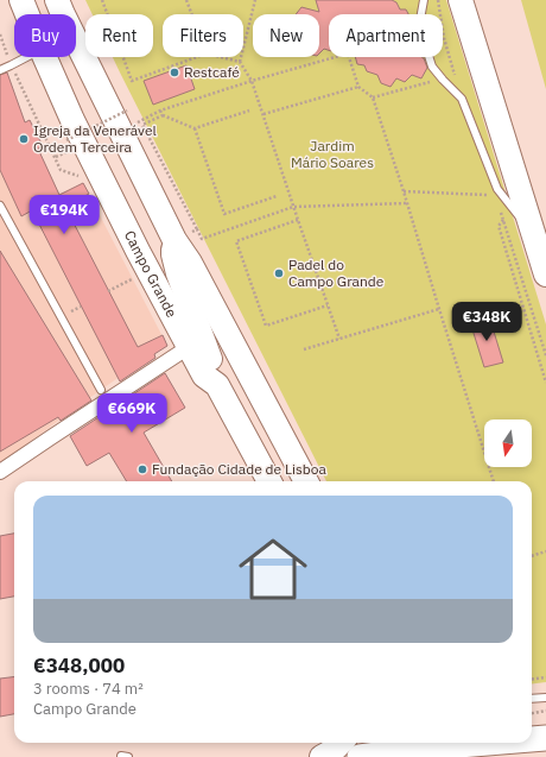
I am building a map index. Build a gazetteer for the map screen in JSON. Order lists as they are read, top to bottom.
{
  "streets": {
    "main road": ["Campo Grande"]
  },
  "parks": ["Jardim Mário Soares"],
  "places": [
    "Restcafé",
    "Igreja da Venerável Ordem Terceira",
    "Padel do Campo Grande",
    "Fundação Cidade de Lisboa"
  ],
  "north": "bottom",
  "page": {
    "chip": [
      "Buy",
      "Rent",
      "Filters",
      "New",
      "Apartment"
    ],
    "price": ["€194K", "€348K", "€669K"],
    "list": [
      {
        "name": "€348,000",
        "note": "3 rooms · 74 m² · Campo Grande"
      }
    ]
  }
}
